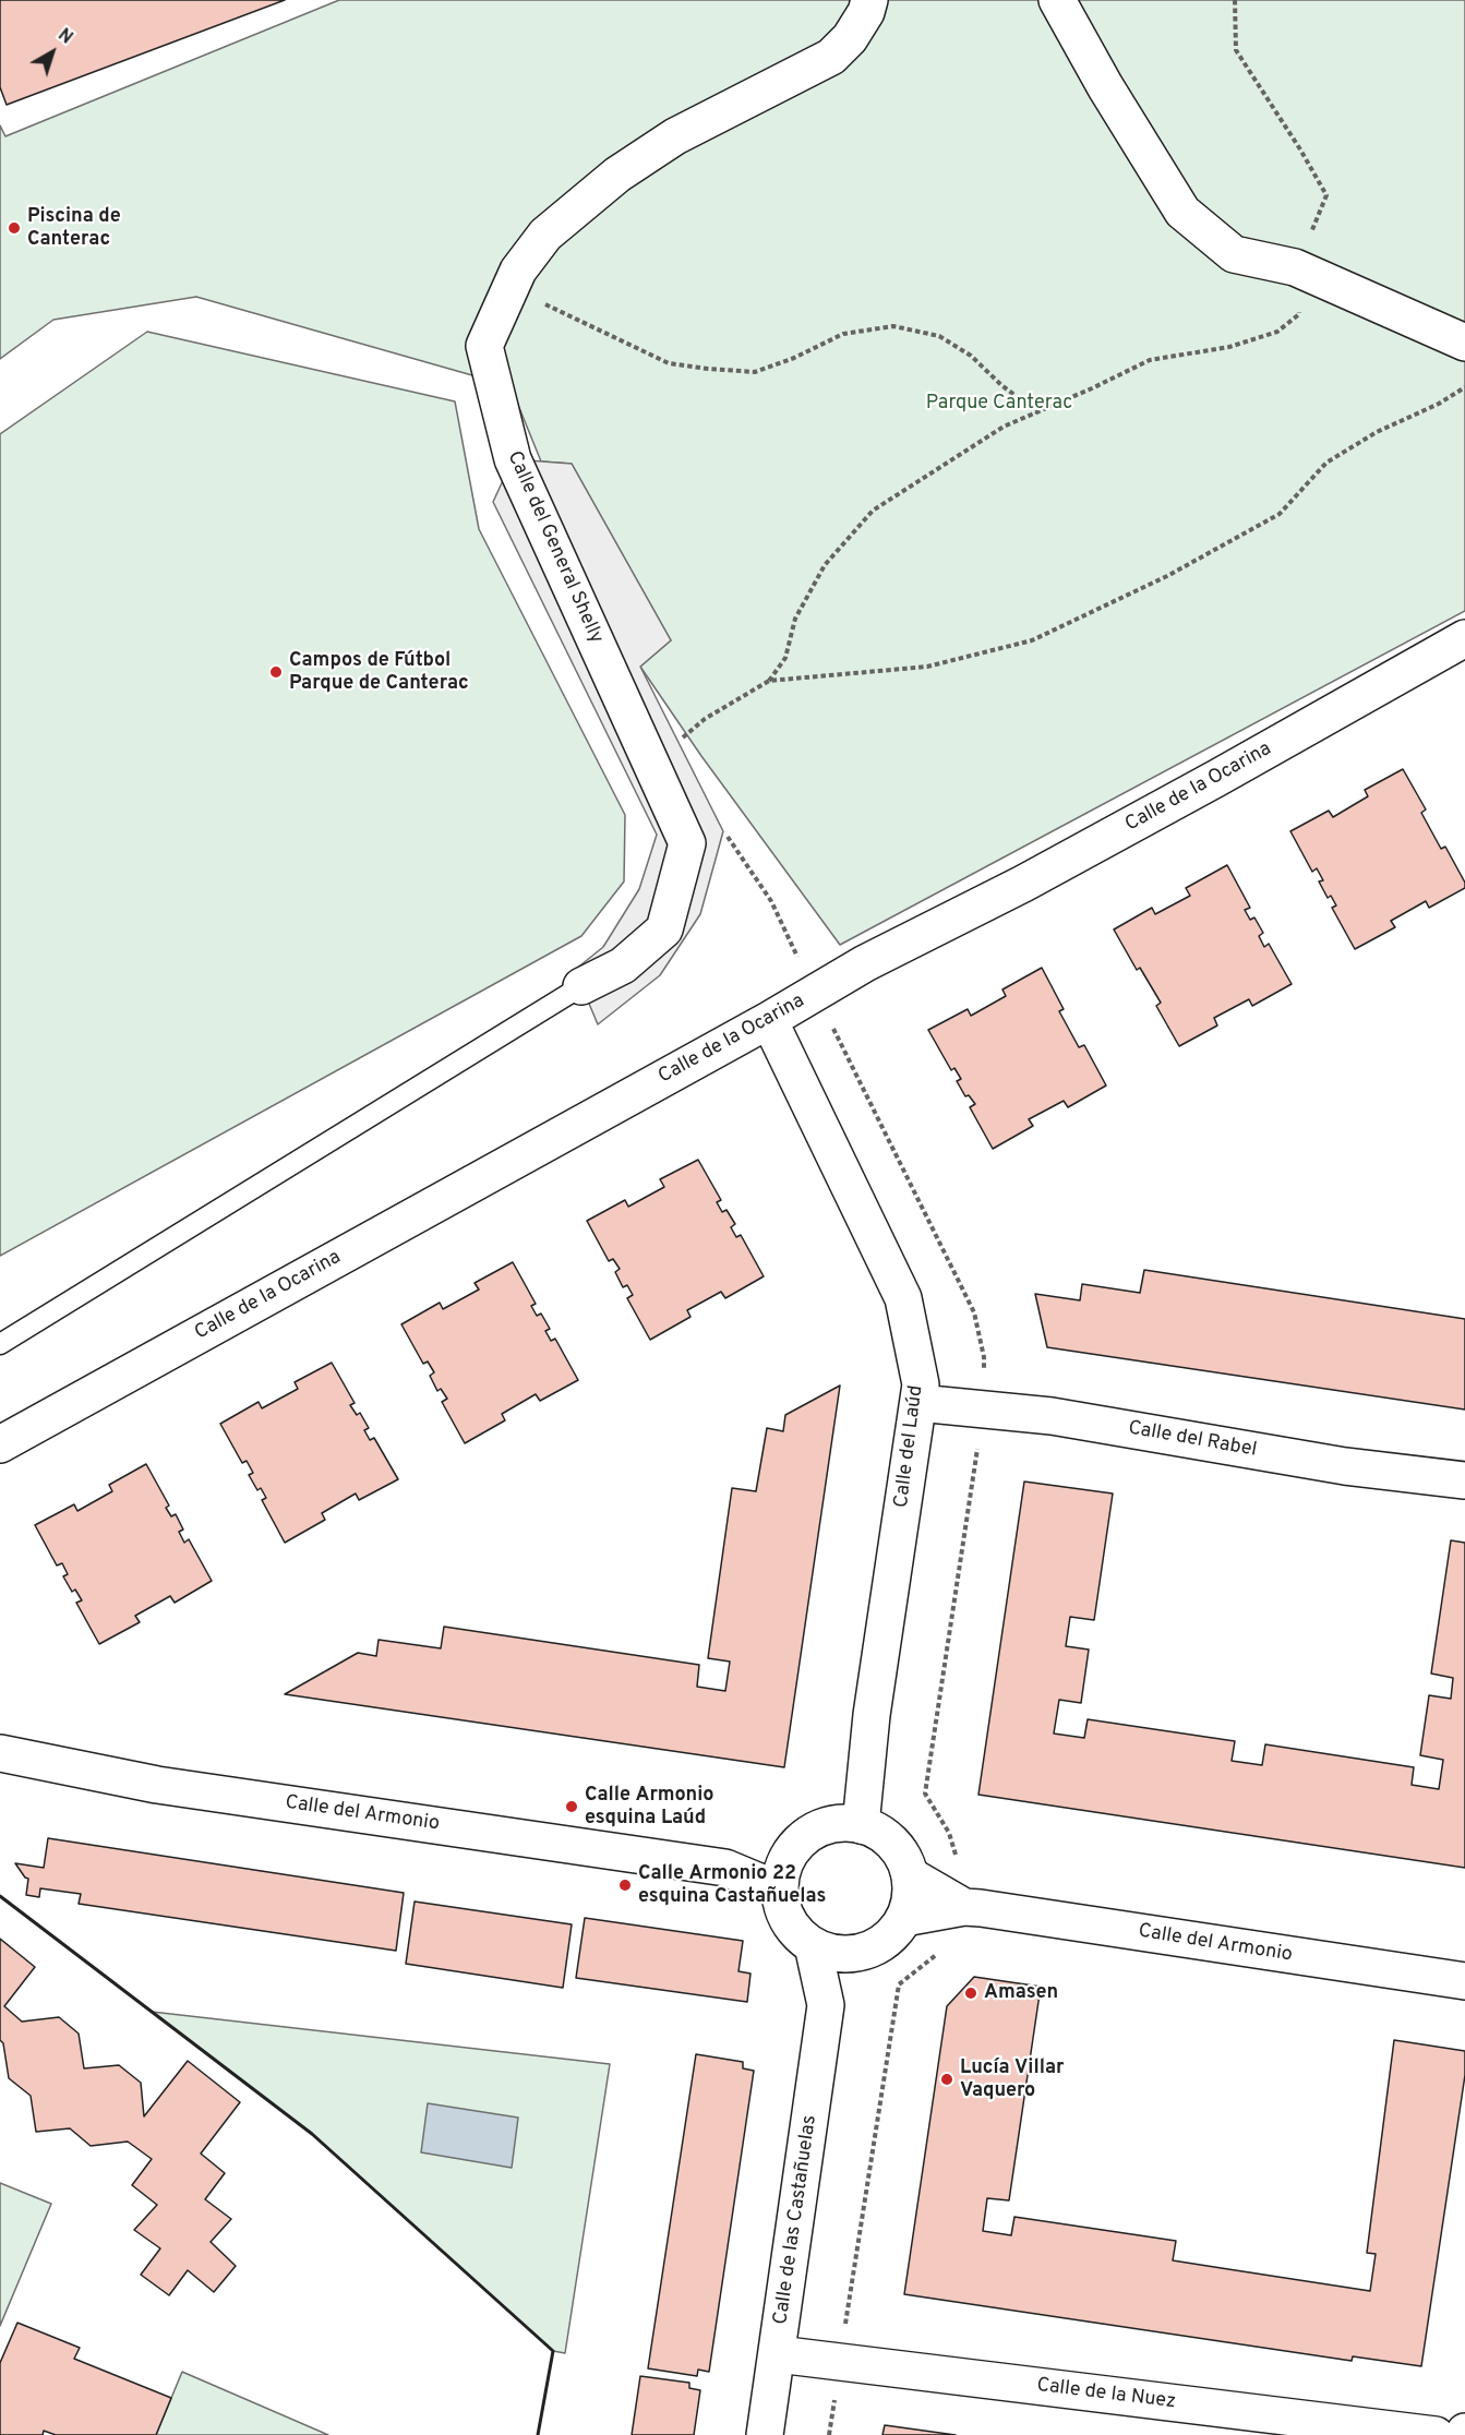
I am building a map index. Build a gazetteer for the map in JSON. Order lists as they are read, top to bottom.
{
  "streets": {
    "street": [
      "Calle del General Shelly",
      "Calle de la Ocarina",
      "Calle del Rabel",
      "Calle del Laúd",
      "Calle del Armonio",
      "Calle de las Castañuelas",
      "Calle de la Nuez"
    ]
  },
  "crossings": [
    ["Calle de la Ocarina", "Calle del Laúd"],
    ["Calle del Rabel", "Calle del Laúd"],
    ["Calle del Laúd", "Calle del Armonio"],
    ["Calle del Laúd", "Calle de las Castañuelas"],
    ["Calle del Armonio", "Calle de las Castañuelas"],
    ["Calle de las Castañuelas", "Calle de la Nuez"]
  ],
  "parks": ["Parque Canterac"],
  "places": [
    "Piscina de Canterac",
    "Campos de Fútbol Parque de Canterac",
    "Calle Armonio esquina Laúd",
    "Calle Armonio 22 esquina Castañuelas",
    "Amasen",
    "Lucía Villar Vaquero"
  ],
  "north": "top right"
}
